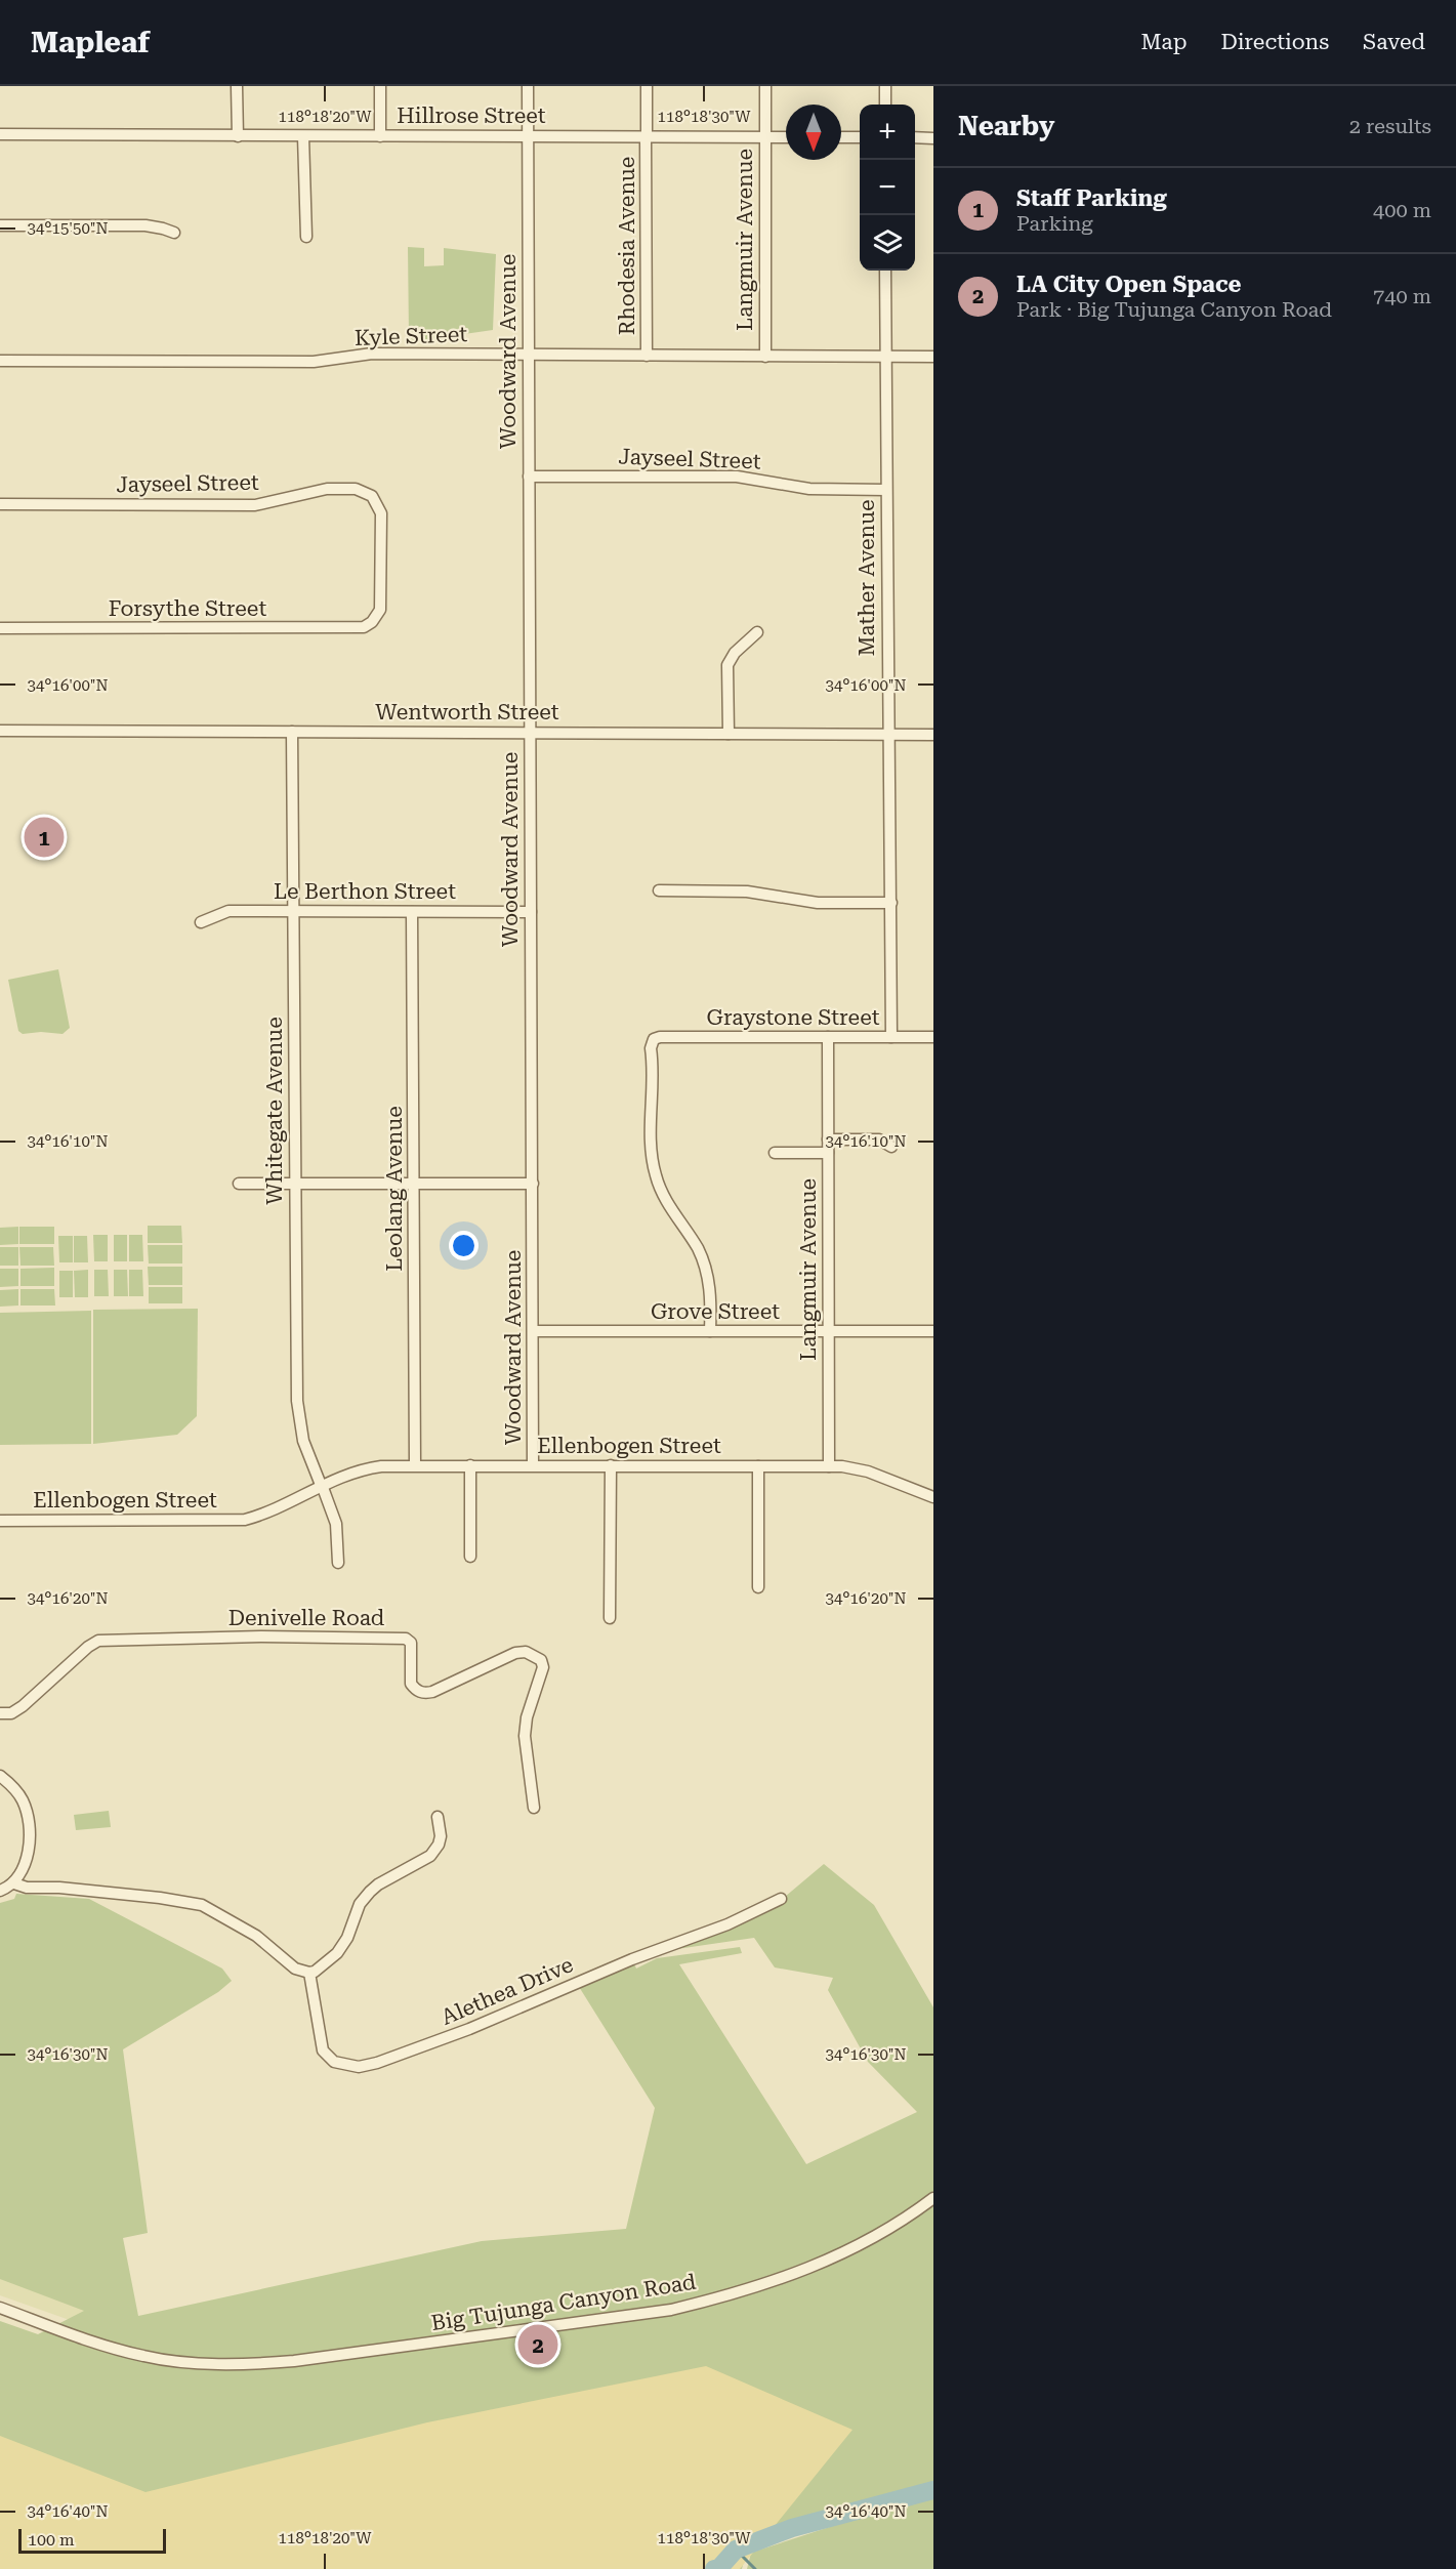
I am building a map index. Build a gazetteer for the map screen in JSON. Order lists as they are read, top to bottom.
{
  "streets": {
    "street": [
      "Hillrose Street",
      "Langmuir Avenue",
      "Rhodesia Avenue",
      "Kyle Street",
      "Woodward Avenue",
      "Jayseel Street",
      "Mather Avenue",
      "Forsythe Street",
      "Wentworth Street",
      "Le Berthon Street",
      "Graystone Street",
      "Whitegate Avenue",
      "Leolang Avenue",
      "Grove Street",
      "Ellenbogen Street",
      "Denivelle Road",
      "Alethea Drive",
      "Big Tujunga Canyon Road"
    ]
  },
  "crossings": [
    ["Hillrose Street", "Langmuir Avenue"],
    ["Hillrose Street", "Rhodesia Avenue"],
    ["Hillrose Street", "Woodward Avenue"],
    ["Langmuir Avenue", "Kyle Street"],
    ["Langmuir Avenue", "Graystone Street"],
    ["Langmuir Avenue", "Grove Street"],
    ["Langmuir Avenue", "Ellenbogen Street"],
    ["Rhodesia Avenue", "Kyle Street"],
    ["Kyle Street", "Woodward Avenue"],
    ["Kyle Street", "Mather Avenue"],
    ["Woodward Avenue", "Jayseel Street"],
    ["Woodward Avenue", "Wentworth Street"],
    ["Woodward Avenue", "Le Berthon Street"],
    ["Woodward Avenue", "Grove Street"],
    ["Woodward Avenue", "Ellenbogen Street"],
    ["Jayseel Street", "Mather Avenue"],
    ["Jayseel Street", "Forsythe Street"],
    ["Mather Avenue", "Wentworth Street"],
    ["Mather Avenue", "Graystone Street"],
    ["Wentworth Street", "Whitegate Avenue"],
    ["Le Berthon Street", "Whitegate Avenue"],
    ["Le Berthon Street", "Leolang Avenue"],
    ["Graystone Street", "Grove Street"],
    ["Whitegate Avenue", "Ellenbogen Street"],
    ["Leolang Avenue", "Ellenbogen Street"]
  ],
  "scale_bar": "100 m",
  "north": "bottom",
  "page": {
    "header": "Mapleaf",
    "nav": ["Map", "Directions", "Saved"],
    "heading": ["Nearby", "2 results"],
    "map_buttons": ["+", "−"],
    "list": [
      {
        "mark": "1",
        "name": "Staff Parking",
        "note": "Parking",
        "value": "400 m"
      },
      {
        "mark": "2",
        "name": "LA City Open Space",
        "note": "Park · Big Tujunga Canyon Road",
        "value": "740 m"
      }
    ],
    "pins": ["1", "2"],
    "scale": "100 m"
  },
  "coordinates": [
    "118°18'20\"W",
    "118°18'30\"W",
    "34°15'50\"N",
    "34°16'00\"N",
    "34°16'10\"N",
    "34°16'20\"N",
    "34°16'30\"N",
    "34°16'40\"N"
  ]
}
